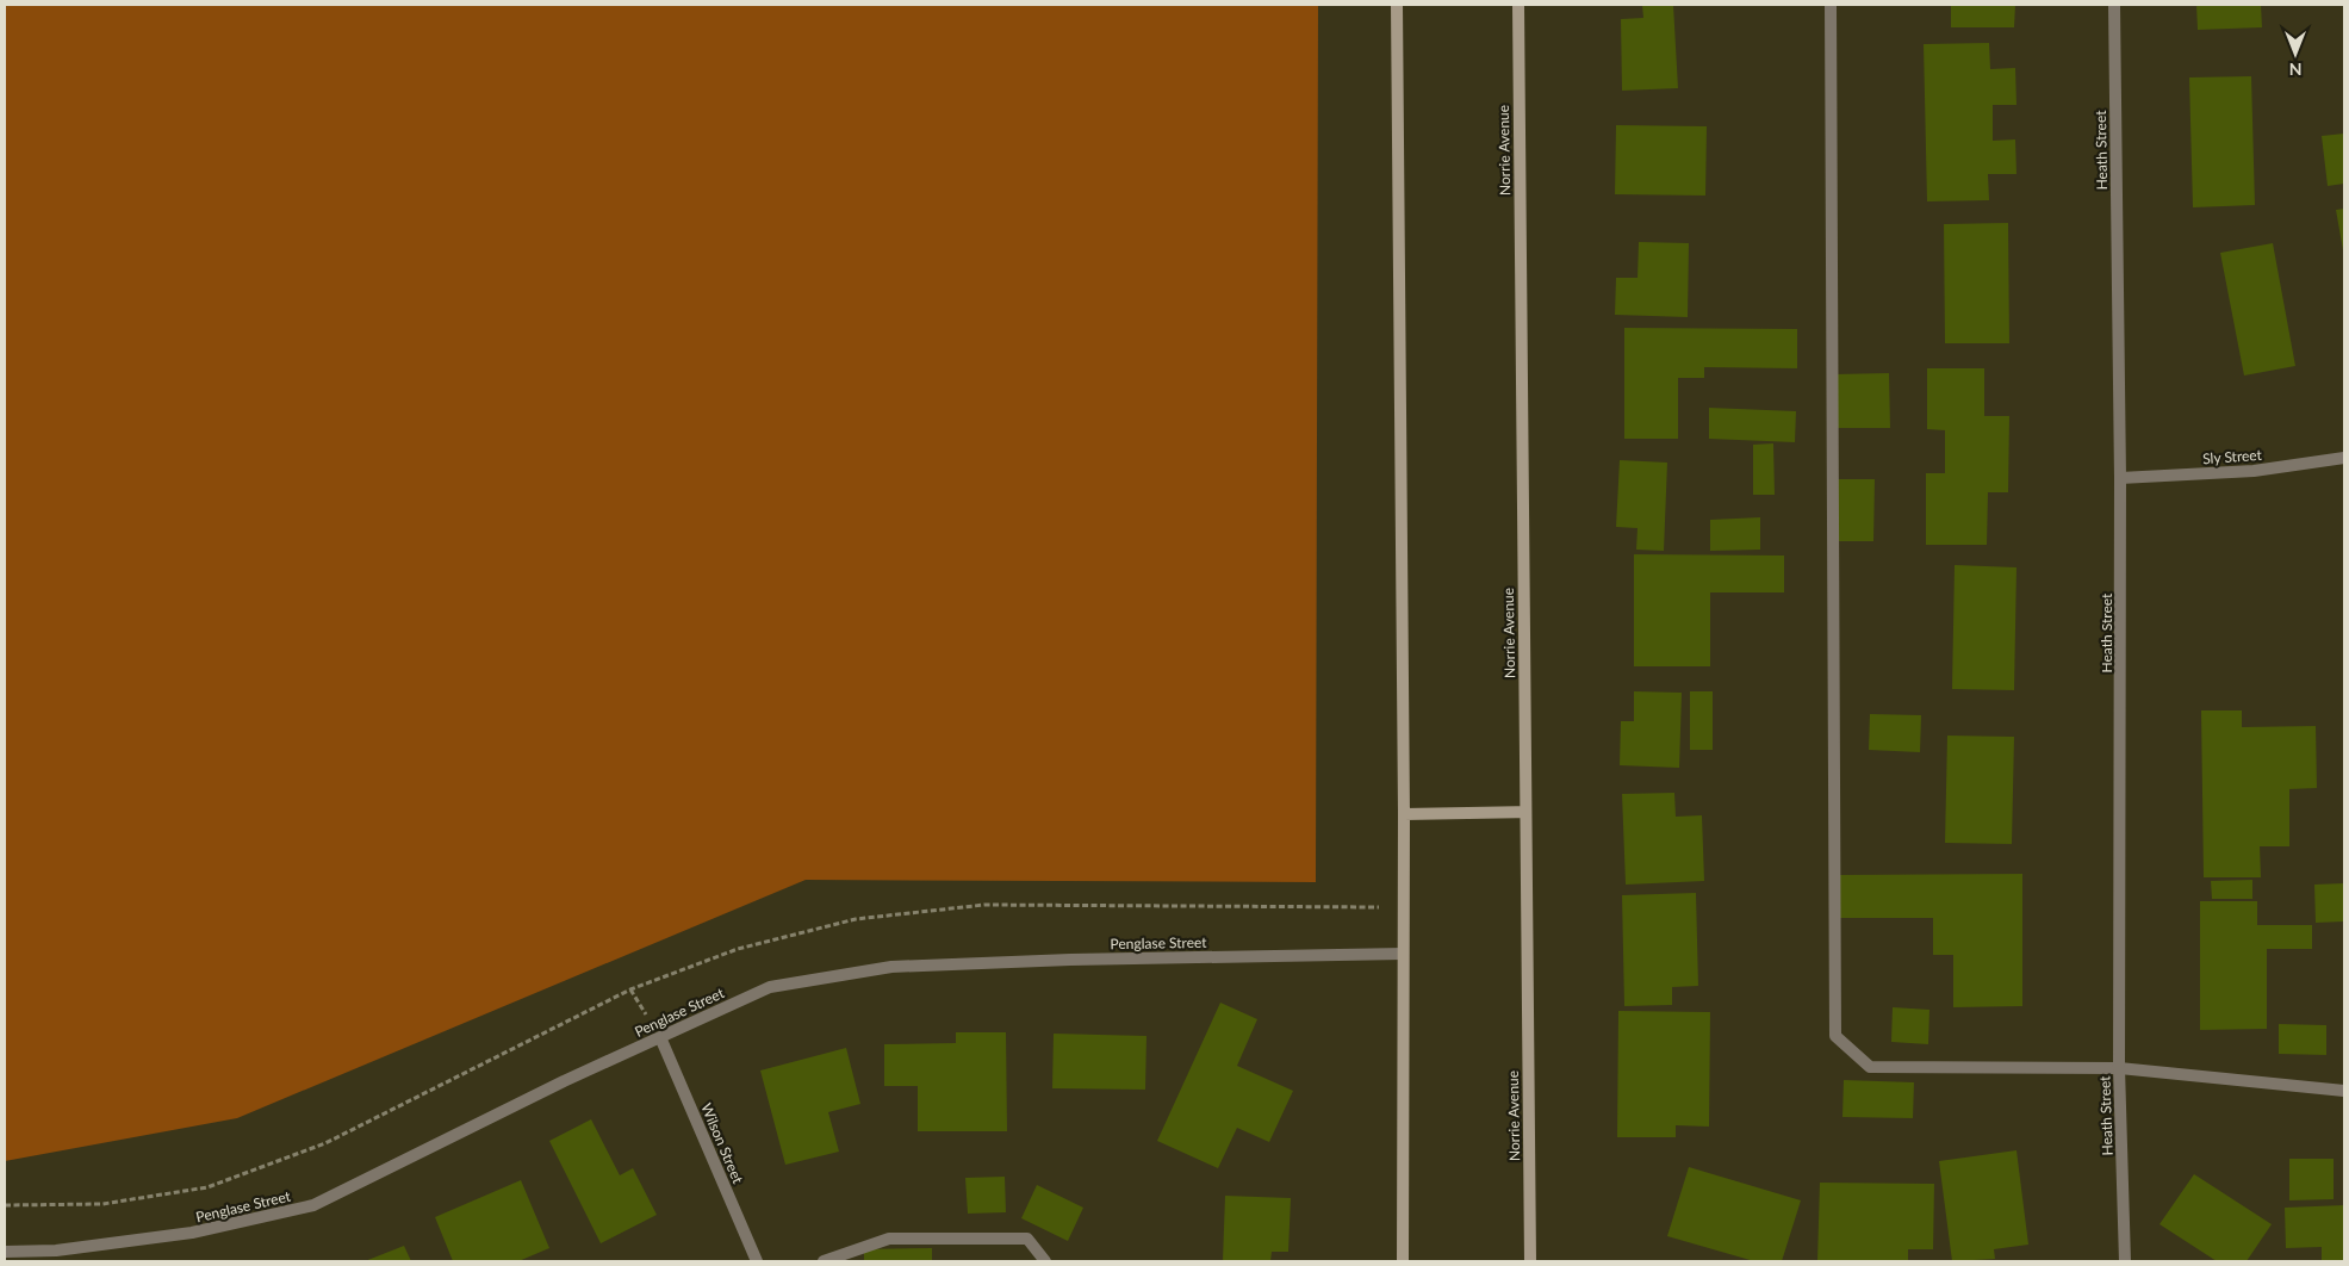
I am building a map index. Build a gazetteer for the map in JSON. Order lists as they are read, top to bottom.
{
  "streets": {
    "main road": ["Norrie Avenue"],
    "street": [
      "Heath Street",
      "Sly Street",
      "Penglase Street",
      "Wilson Street"
    ]
  },
  "crossings": [
    ["Heath Street", "Sly Street"],
    ["Penglase Street", "Wilson Street"]
  ],
  "north": "bottom"
}
